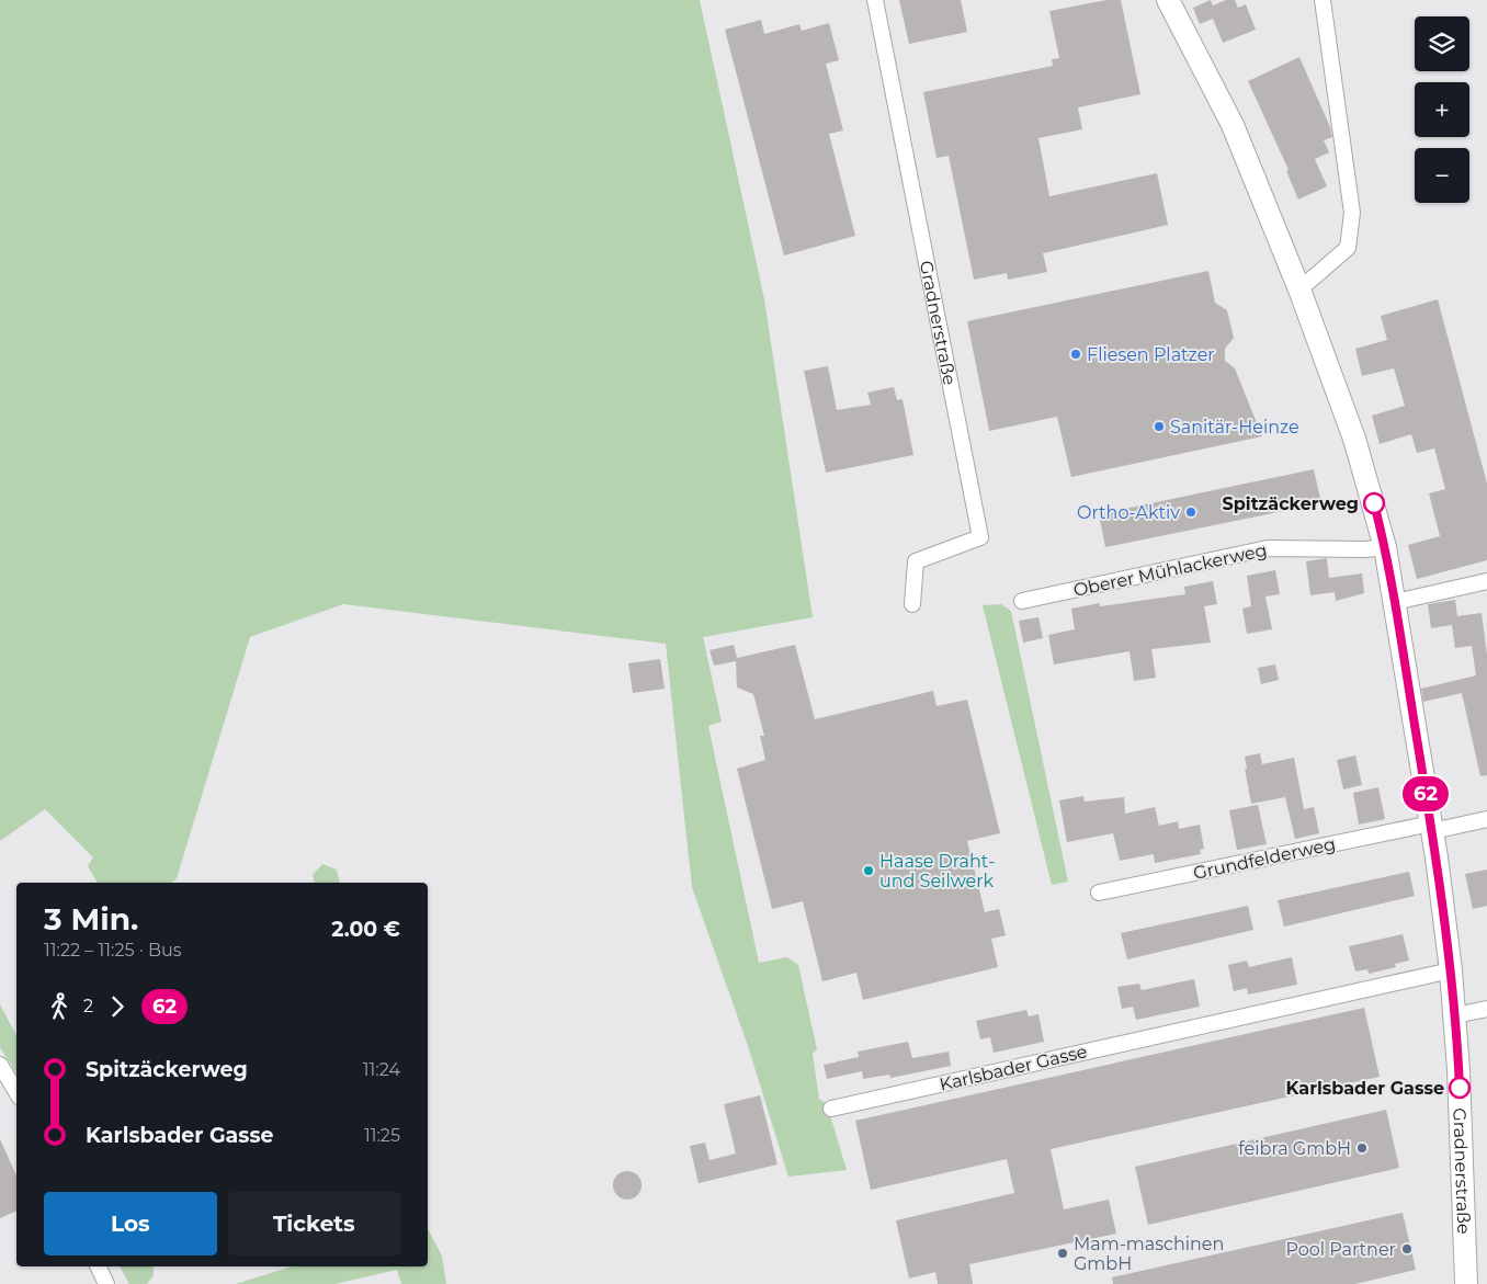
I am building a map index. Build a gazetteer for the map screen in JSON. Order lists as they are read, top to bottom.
{
  "streets": {
    "main road": ["Gradnerstraße"],
    "street": ["Oberer Mühlackerweg", "Grundfelderweg", "Karlsbader Gasse"]
  },
  "crossings": [
    ["Gradnerstraße", "Oberer Mühlackerweg"],
    ["Gradnerstraße", "Grundfelderweg"],
    ["Gradnerstraße", "Karlsbader Gasse"]
  ],
  "places": [
    "Fliesen Platzer",
    "Sanitär-Heinze",
    "Spitzäckerweg",
    "Ortho-Aktiv",
    "Haase Draht- und Seilwerk",
    "Karlsbader Gasse",
    "feibra GmbH",
    "Pool Partner",
    "Mam-maschinen GmbH"
  ],
  "lines": ["bus line 62"],
  "page": {
    "on_map": "62",
    "map_buttons": ["+", "−"],
    "heading": ["3 Min.", "11:22 – 11:25 · Bus", "2.00 €"],
    "legs": ["2", "62"],
    "list": [
      {
        "name": "Spitzäckerweg",
        "value": "11:24"
      },
      {
        "name": "Karlsbader Gasse",
        "value": "11:25"
      }
    ],
    "buttons": ["Los", "Tickets"]
  }
}
